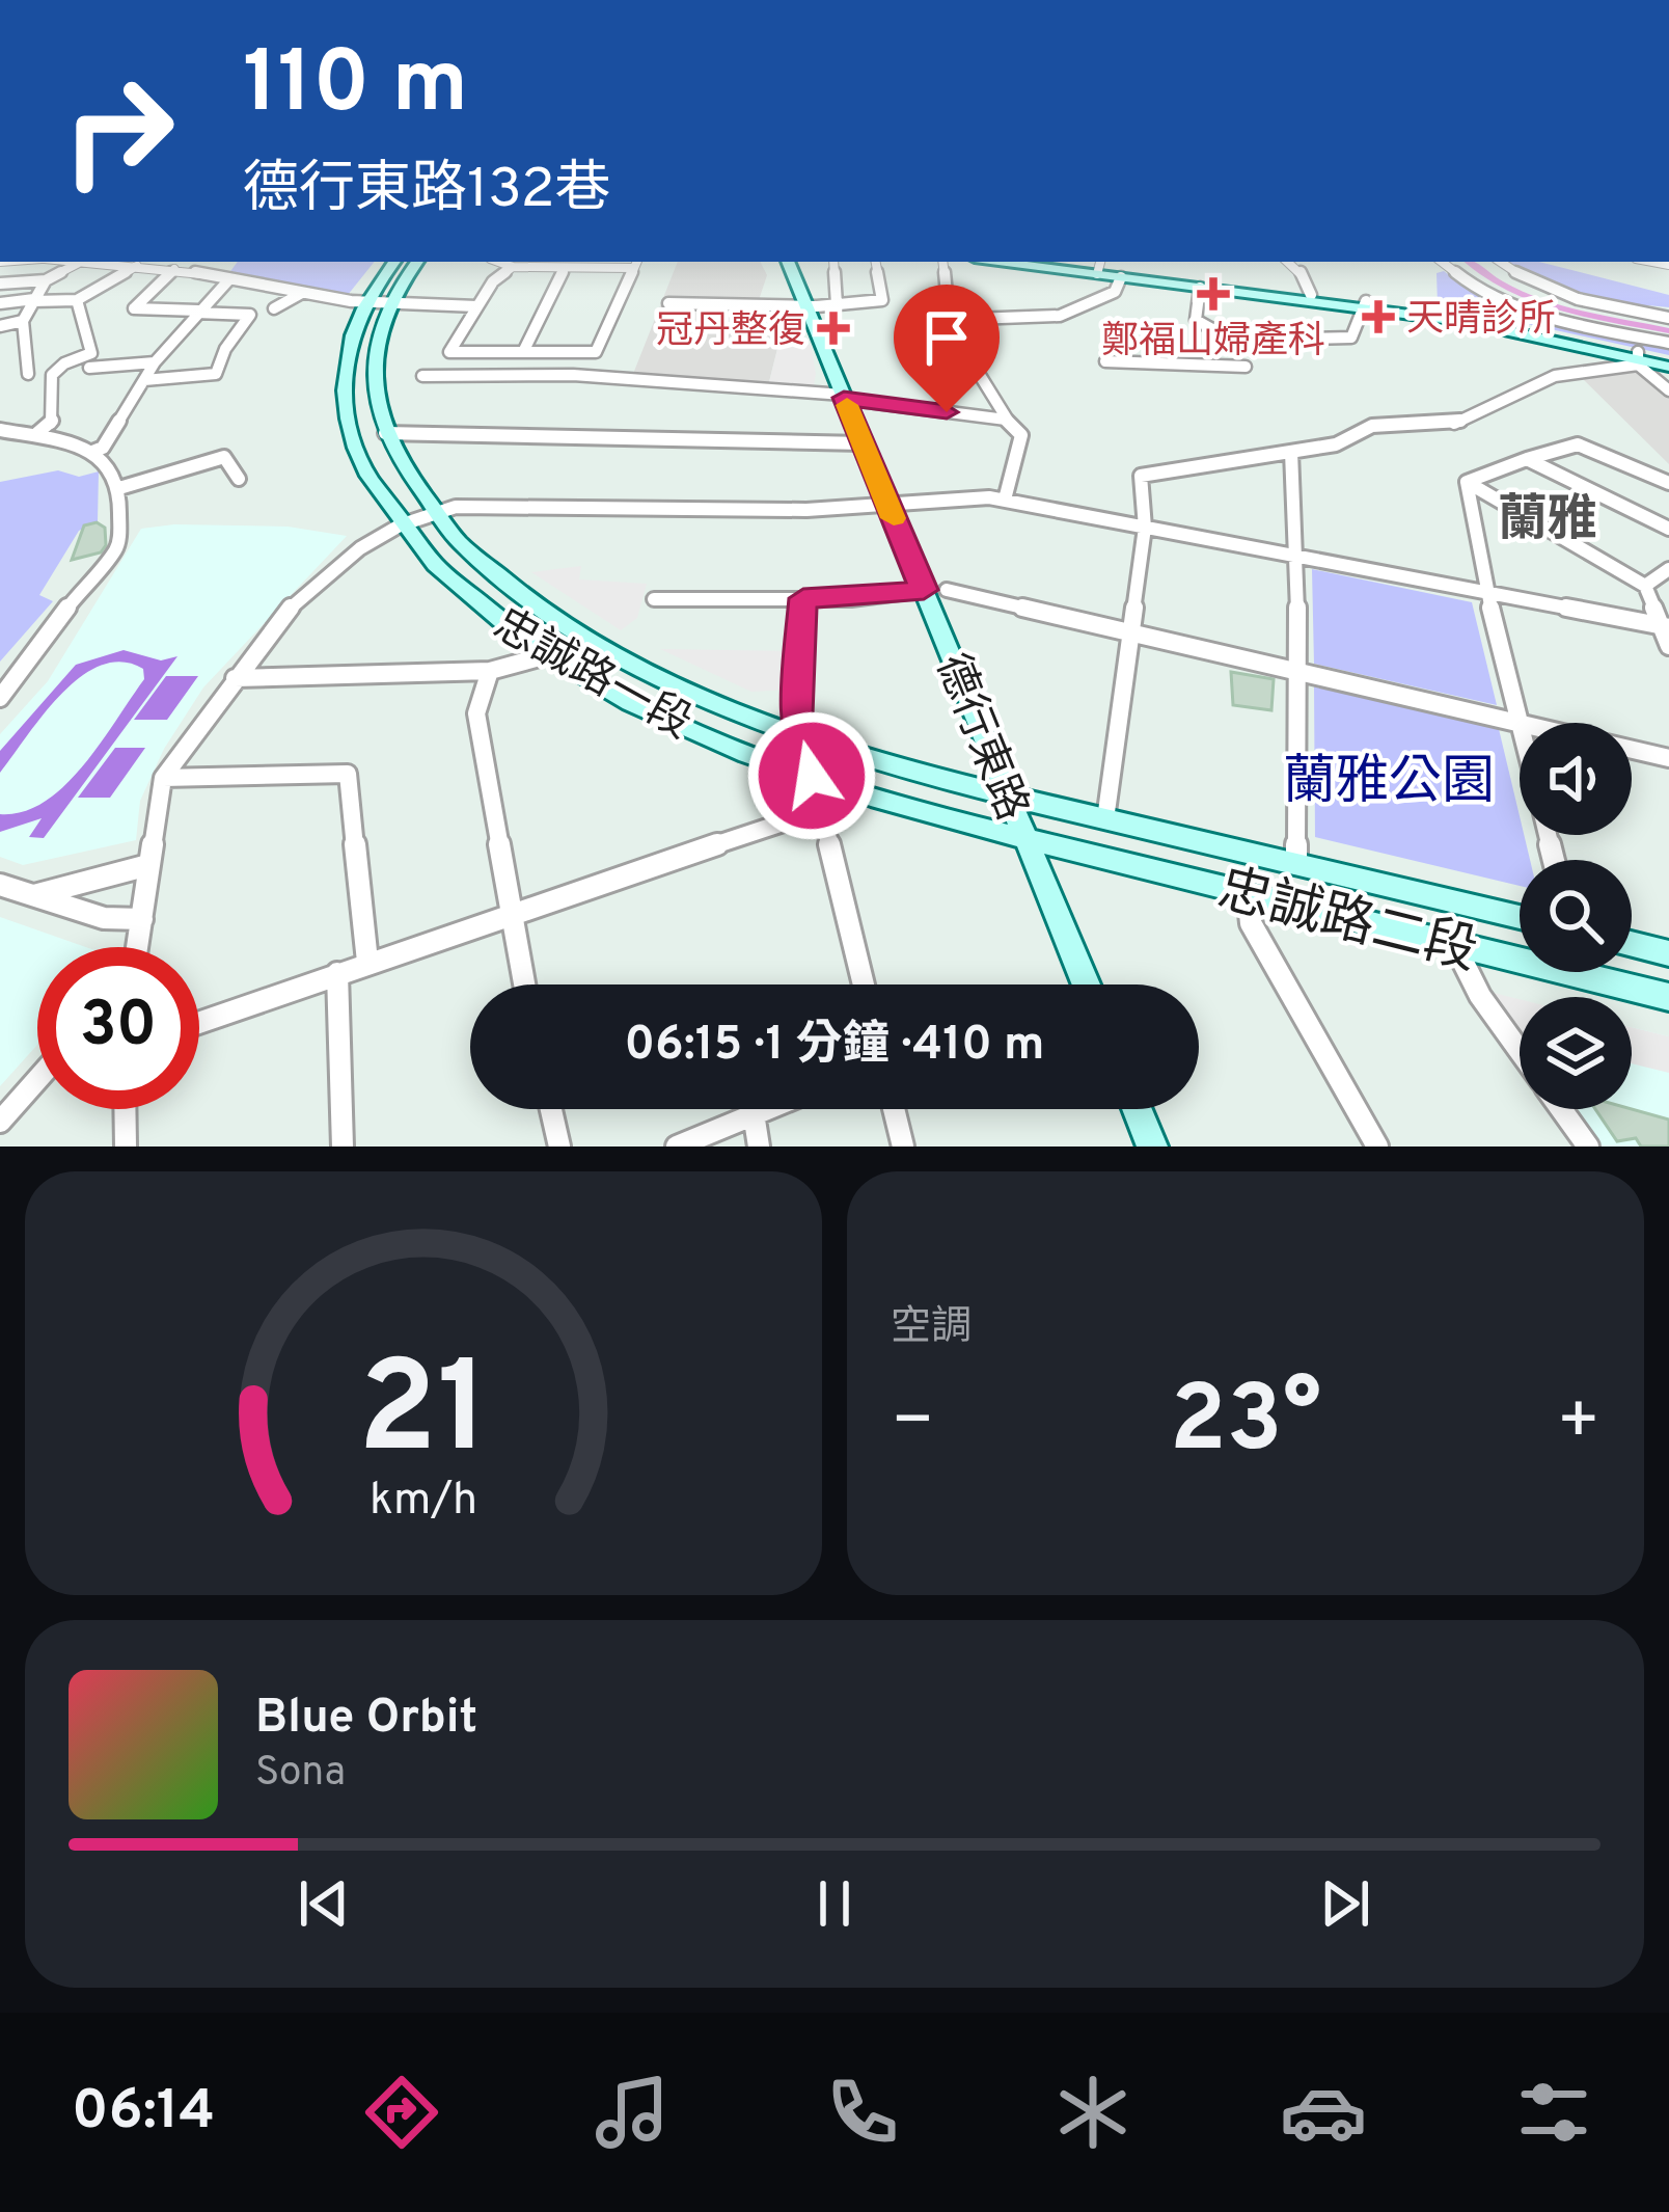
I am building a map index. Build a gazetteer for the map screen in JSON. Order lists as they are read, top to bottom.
{
  "streets": {
    "street": ["忠誠路一段", "德行東路", "忠誠路二段"]
  },
  "crossings": [
    ["忠誠路一段", "德行東路"],
    ["忠誠路一段", "忠誠路二段"],
    ["德行東路", "忠誠路二段"]
  ],
  "districts": ["蘭雅"],
  "parks": ["蘭雅公園"],
  "places": {
    "health": ["鄭福山婦產科", "天晴診所", "冠丹整復"]
  },
  "page": {
    "turn": ["110 m", "德行東路132巷"],
    "limit": "30",
    "trip": "06:15 · 1 分鐘 · 410 m",
    "tile": "空調",
    "heat": ["−", "23°", "+"],
    "song": ["Blue Orbit", "Sona"],
    "tabs": "06:14",
    "gauge": ["21", "km/h"]
  }
}
